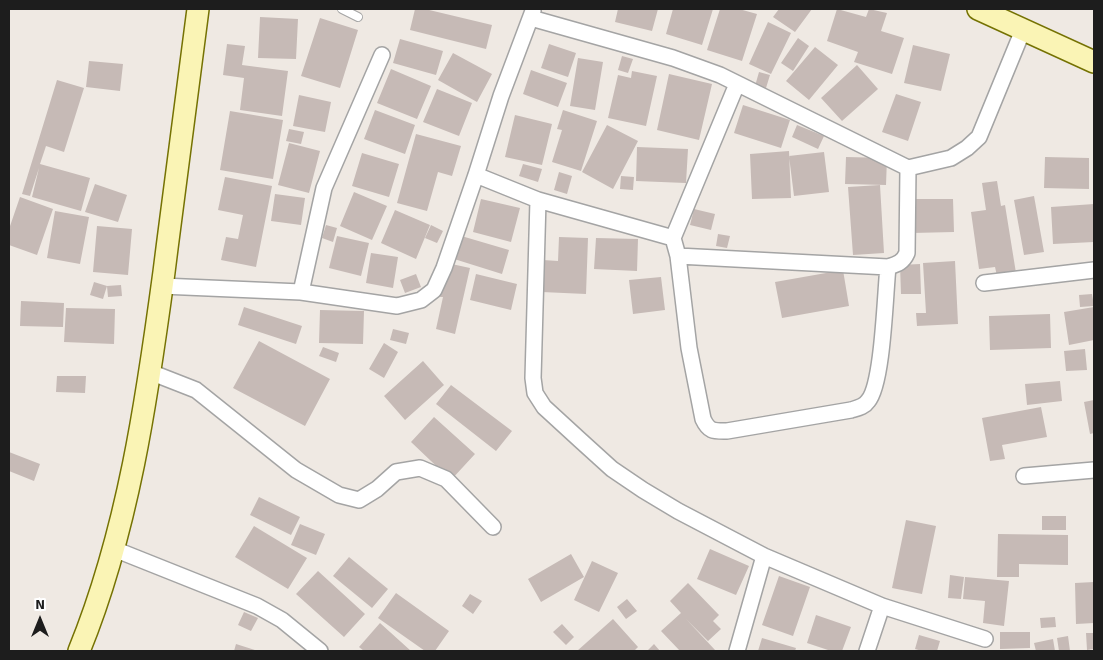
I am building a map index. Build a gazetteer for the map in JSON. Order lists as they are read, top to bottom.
{
  "north": "top"
}
